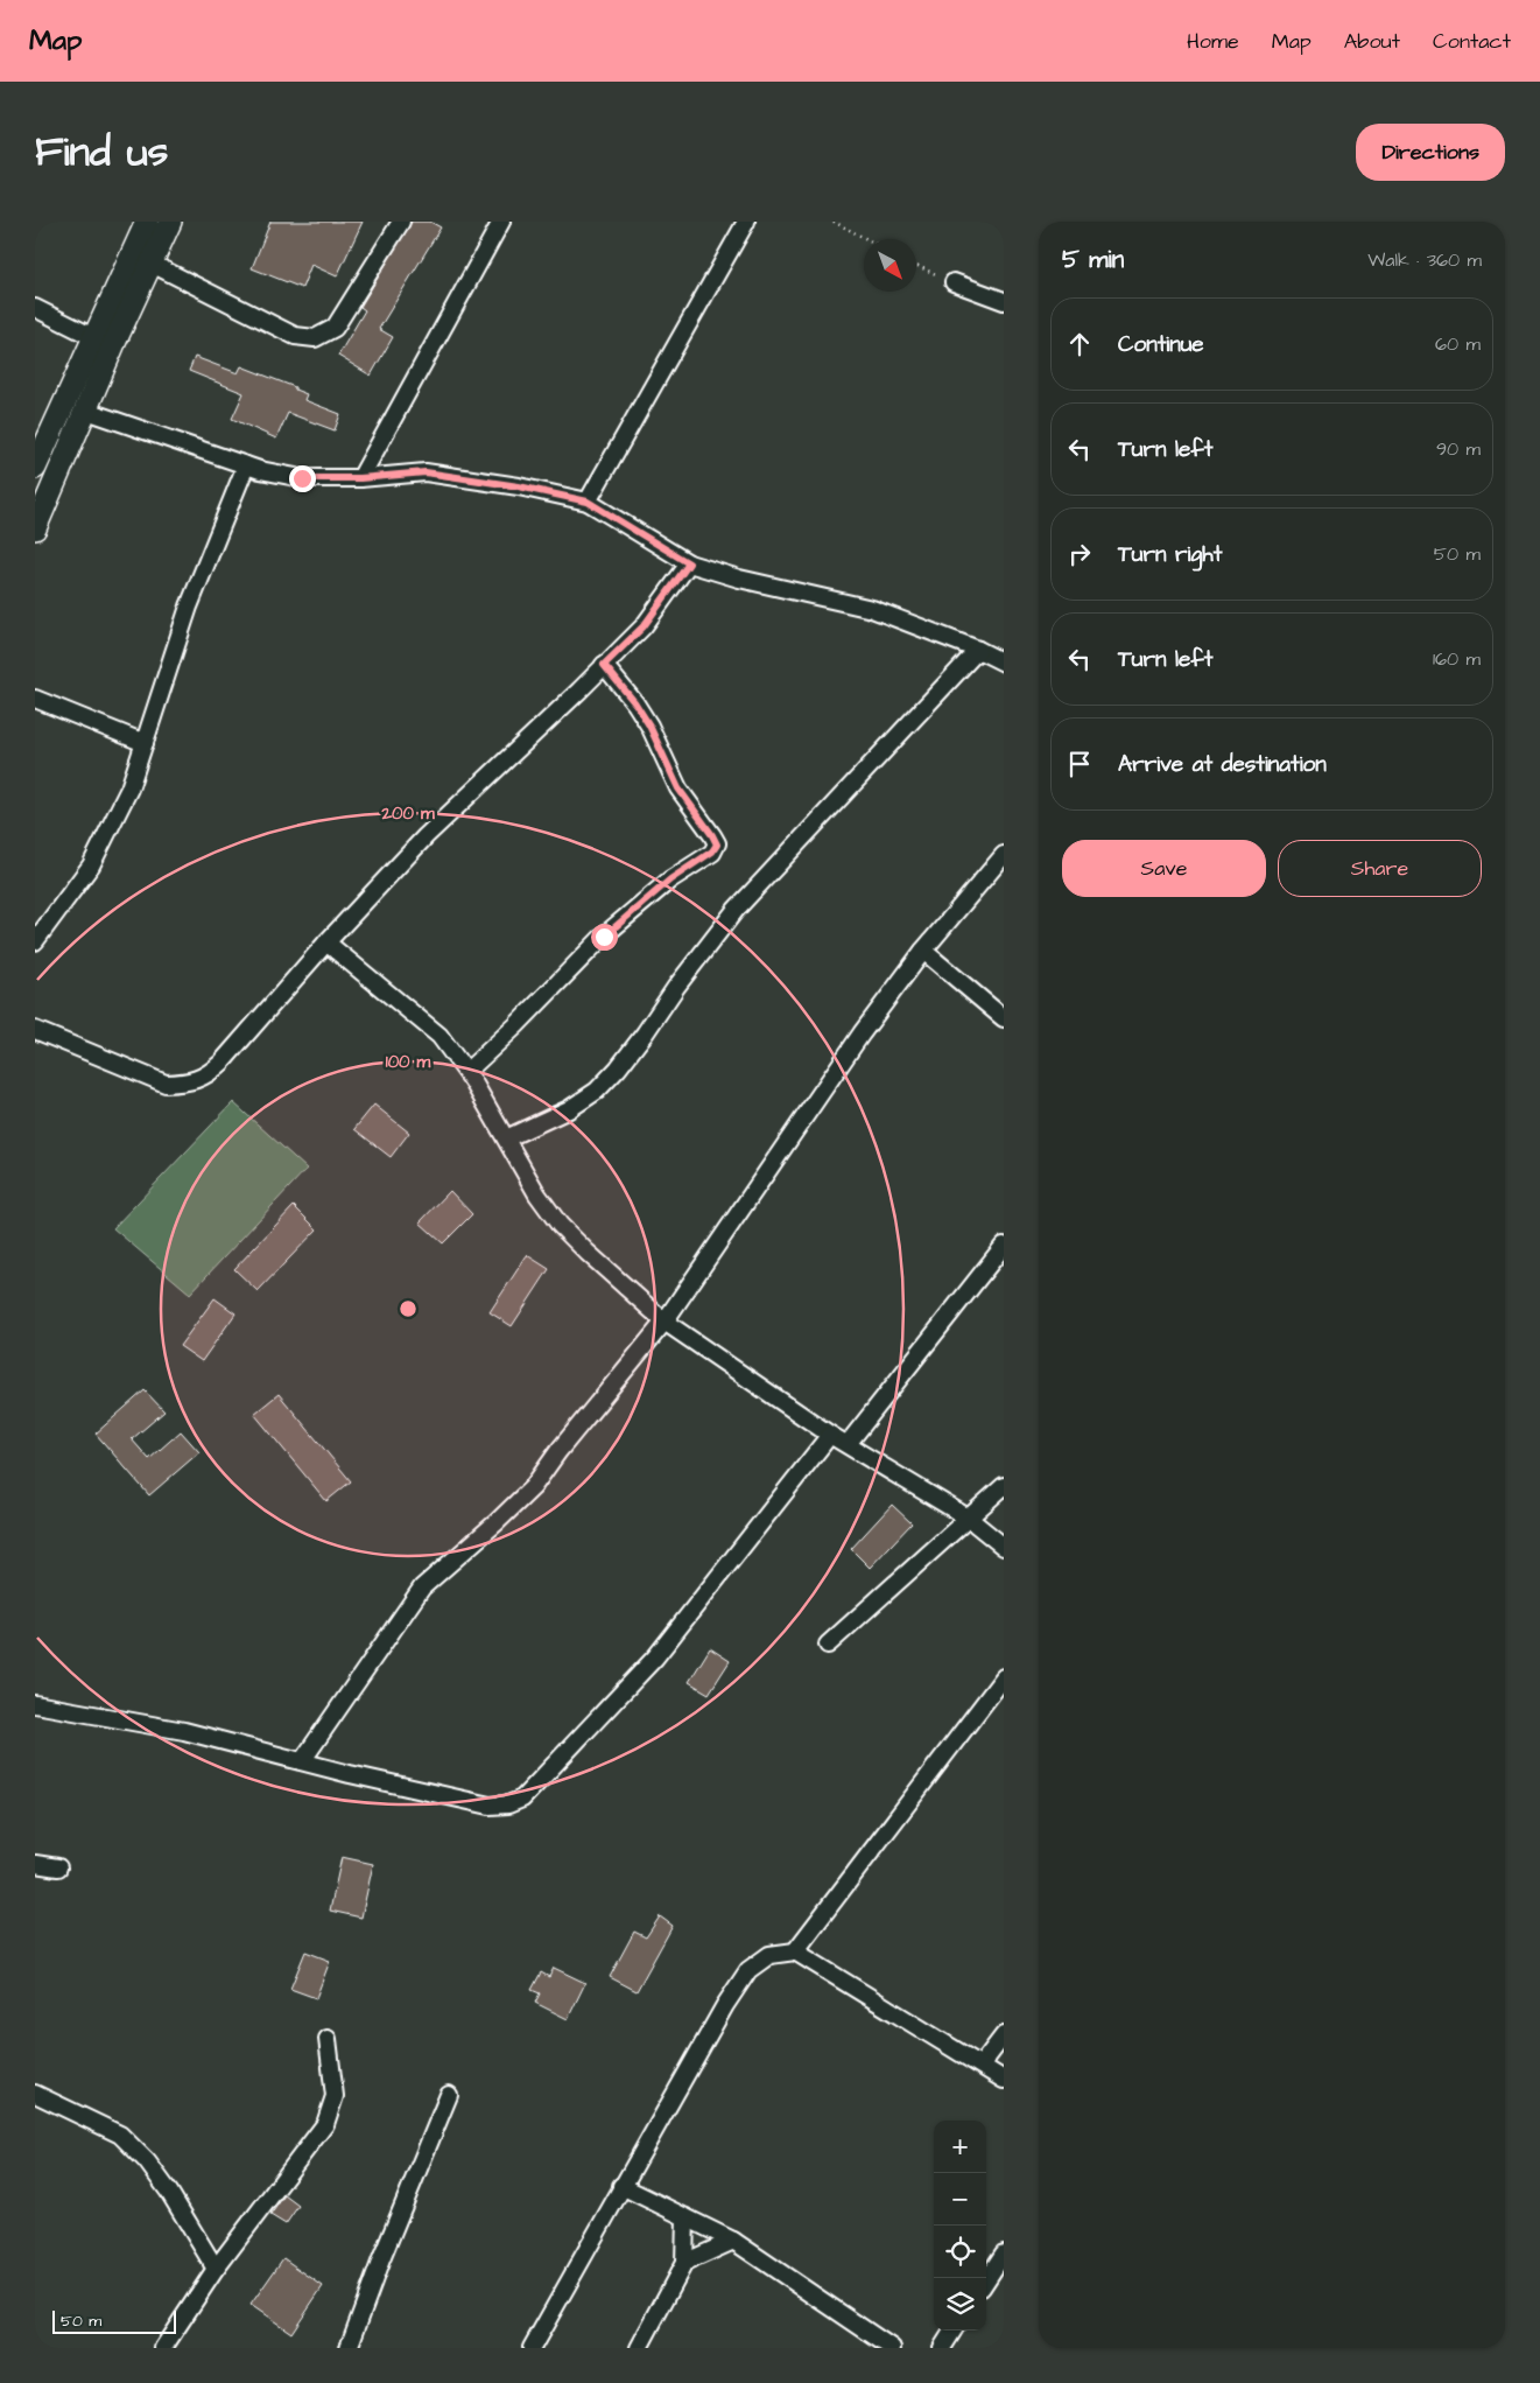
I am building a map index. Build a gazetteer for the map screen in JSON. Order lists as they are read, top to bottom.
{
  "scale_bar": "50 m",
  "north": "bottom right",
  "page": {
    "header": "Map",
    "nav": [
      "Home",
      "Map",
      "About",
      "Contact"
    ],
    "title": "Find us",
    "buttons": [
      "Directions",
      ["Save", "Share"]
    ],
    "heading": ["5 min", "Walk · 360 m"],
    "list": [
      ["Continue", "60 m"],
      ["Turn left", "90 m"],
      ["Turn right", "50 m"],
      ["Turn left", "160 m"],
      "Arrive at destination"
    ],
    "map_buttons": ["+", "−"],
    "scale": "50 m"
  },
  "rings": ["200 m", "100 m"]
}
